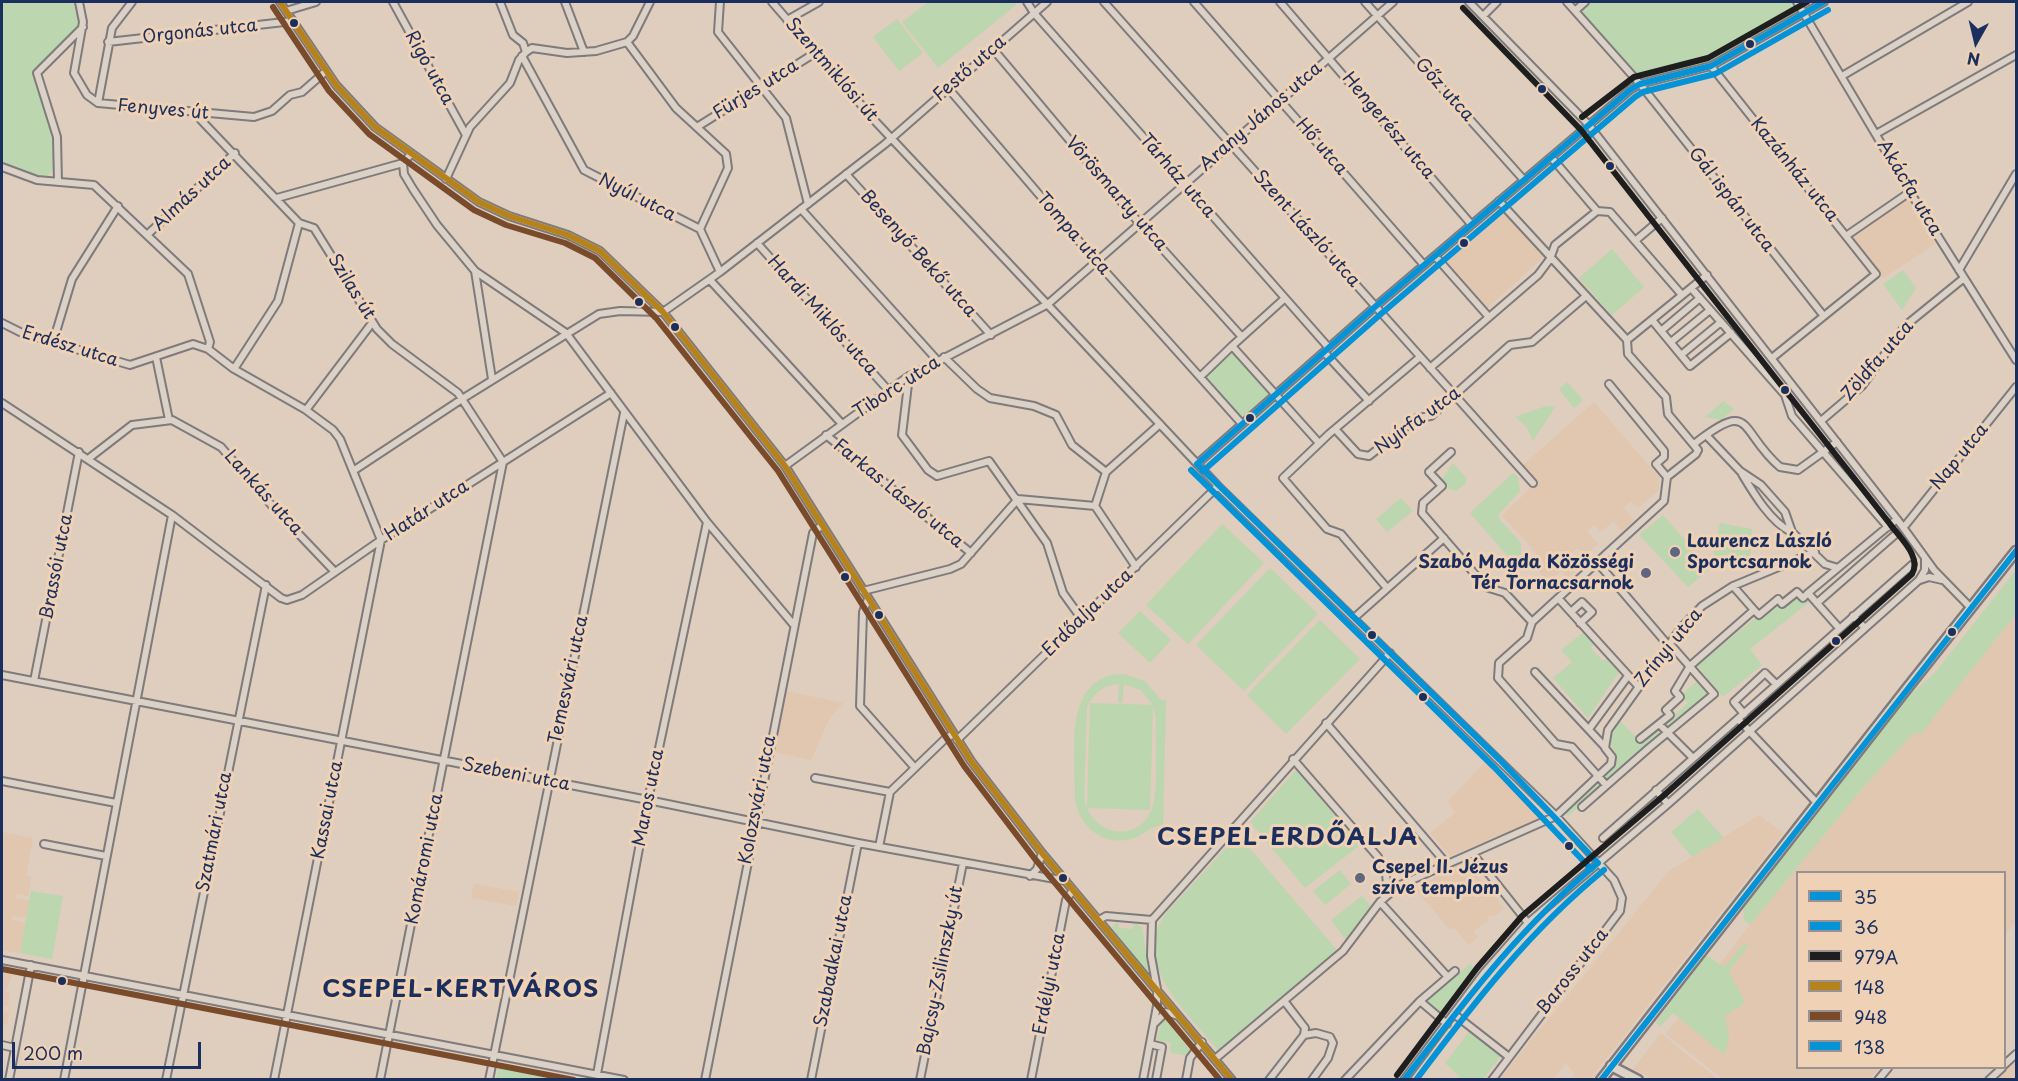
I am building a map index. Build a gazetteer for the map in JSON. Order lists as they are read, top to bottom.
{
  "streets": {
    "street": [
      "Orgonás utca",
      "Rigó utca",
      "Festő utca",
      "Szentmiklósi út",
      "Fürjes utca",
      "Gőz utca",
      "Fenyves út",
      "Arany János utca",
      "Hengerész utca",
      "Hő utca",
      "Kazánház utca",
      "Tárház utca",
      "Akácfa utca",
      "Almás utca",
      "Vörösmarty utca",
      "Nyúl utca",
      "Gál ispán utca",
      "Szent László utca",
      "Tompa utca",
      "Besenyő Bekő utca",
      "Szilas út",
      "Hardi Miklós utca",
      "Erdész utca",
      "Zöldfa utca",
      "Tiborc utca",
      "Nyírfa utca",
      "Nap utca",
      "Lankás utca",
      "Farkas László utca",
      "Határ utca",
      "Brassói utca",
      "Erdőalja utca",
      "Zrínyi utca",
      "Temesvári utca",
      "Szebeni utca",
      "Maros utca",
      "Kolozsvári utca",
      "Kassai utca",
      "Szatmári utca",
      "Komáromi utca",
      "Szabadkai utca",
      "Bajcsy-Zsilinszky út",
      "Baross utca",
      "Erdélyi utca"
    ]
  },
  "crossings": [
    ["Festő utca", "Szentmiklósi út"],
    ["Festő utca", "Tárház utca"],
    ["Festő utca", "Vörösmarty utca"],
    ["Festő utca", "Tompa utca"],
    ["Festő utca", "Besenyő Bekő utca"],
    ["Festő utca", "Hardi Miklós utca"],
    ["Szentmiklósi út", "Fürjes utca"],
    ["Szentmiklósi út", "Arany János utca"],
    ["Szentmiklósi út", "Tiborc utca"],
    ["Szentmiklósi út", "Erdőalja utca"],
    ["Szentmiklósi út", "Baross utca"],
    ["Gőz utca", "Arany János utca"],
    ["Fenyves út", "Szilas út"],
    ["Arany János utca", "Hengerész utca"],
    ["Arany János utca", "Hő utca"],
    ["Arany János utca", "Tárház utca"],
    ["Arany János utca", "Vörösmarty utca"],
    ["Arany János utca", "Szent László utca"],
    ["Arany János utca", "Tompa utca"],
    ["Arany János utca", "Tiborc utca"],
    ["Kazánház utca", "Gál ispán utca"],
    ["Akácfa utca", "Zöldfa utca"],
    ["Almás utca", "Szilas út"],
    ["Szent László utca", "Nyírfa utca"],
    ["Besenyő Bekő utca", "Tiborc utca"],
    ["Szilas út", "Határ utca"],
    ["Szilas út", "Komáromi utca"],
    ["Hardi Miklós utca", "Tiborc utca"],
    ["Tiborc utca", "Farkas László utca"],
    ["Lankás utca", "Határ utca"],
    ["Határ utca", "Brassói utca"],
    ["Határ utca", "Kassai utca"],
    ["Határ utca", "Szatmári utca"],
    ["Határ utca", "Komáromi utca"],
    ["Brassói utca", "Szebeni utca"],
    ["Erdőalja utca", "Baross utca"],
    ["Zrínyi utca", "Baross utca"],
    ["Temesvári utca", "Szebeni utca"],
    ["Szebeni utca", "Maros utca"],
    ["Szebeni utca", "Kolozsvári utca"],
    ["Szebeni utca", "Kassai utca"],
    ["Szebeni utca", "Szatmári utca"],
    ["Szebeni utca", "Komáromi utca"],
    ["Szebeni utca", "Szabadkai utca"],
    ["Szebeni utca", "Bajcsy-Zsilinszky út"]
  ],
  "districts": ["CSEPEL-ERDŐALJA", "CSEPEL-KERTVÁROS"],
  "places": ["Laurencz László Sportcsarnok", "Szabó Magda Közösségi Tér Tornacsarnok", "Csepel II. Jézus szíve templom"],
  "lines": [
    "transit line 35",
    "transit line 979A",
    "transit line 148",
    "transit line 948",
    "transit line 36",
    "transit line 138"
  ],
  "legend": [
    "35",
    "36",
    "979A",
    "148",
    "948",
    "138"
  ],
  "scale_bar": "200 m",
  "north": "bottom"
}
